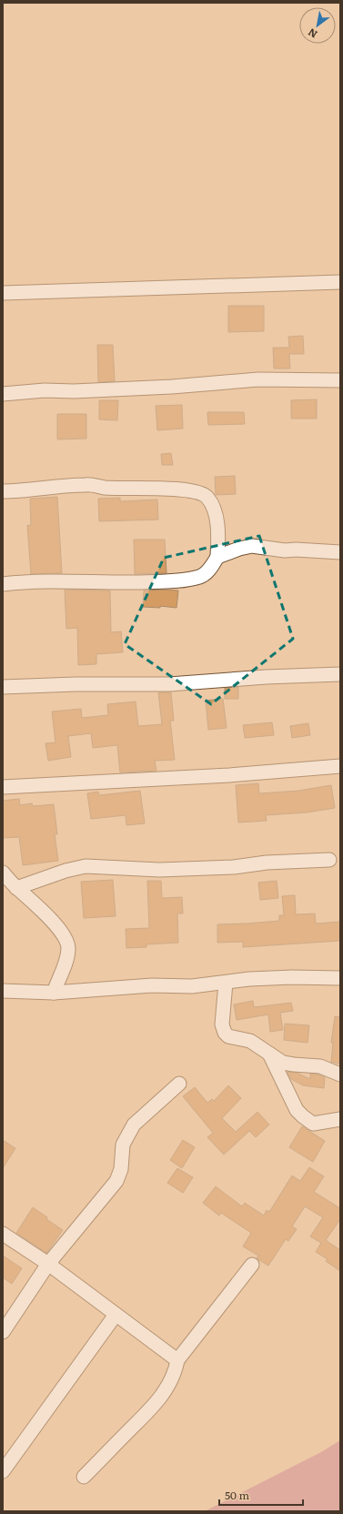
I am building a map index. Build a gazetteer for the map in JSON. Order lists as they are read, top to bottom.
{
  "scale_bar": "50 m",
  "north": "bottom left"
}
